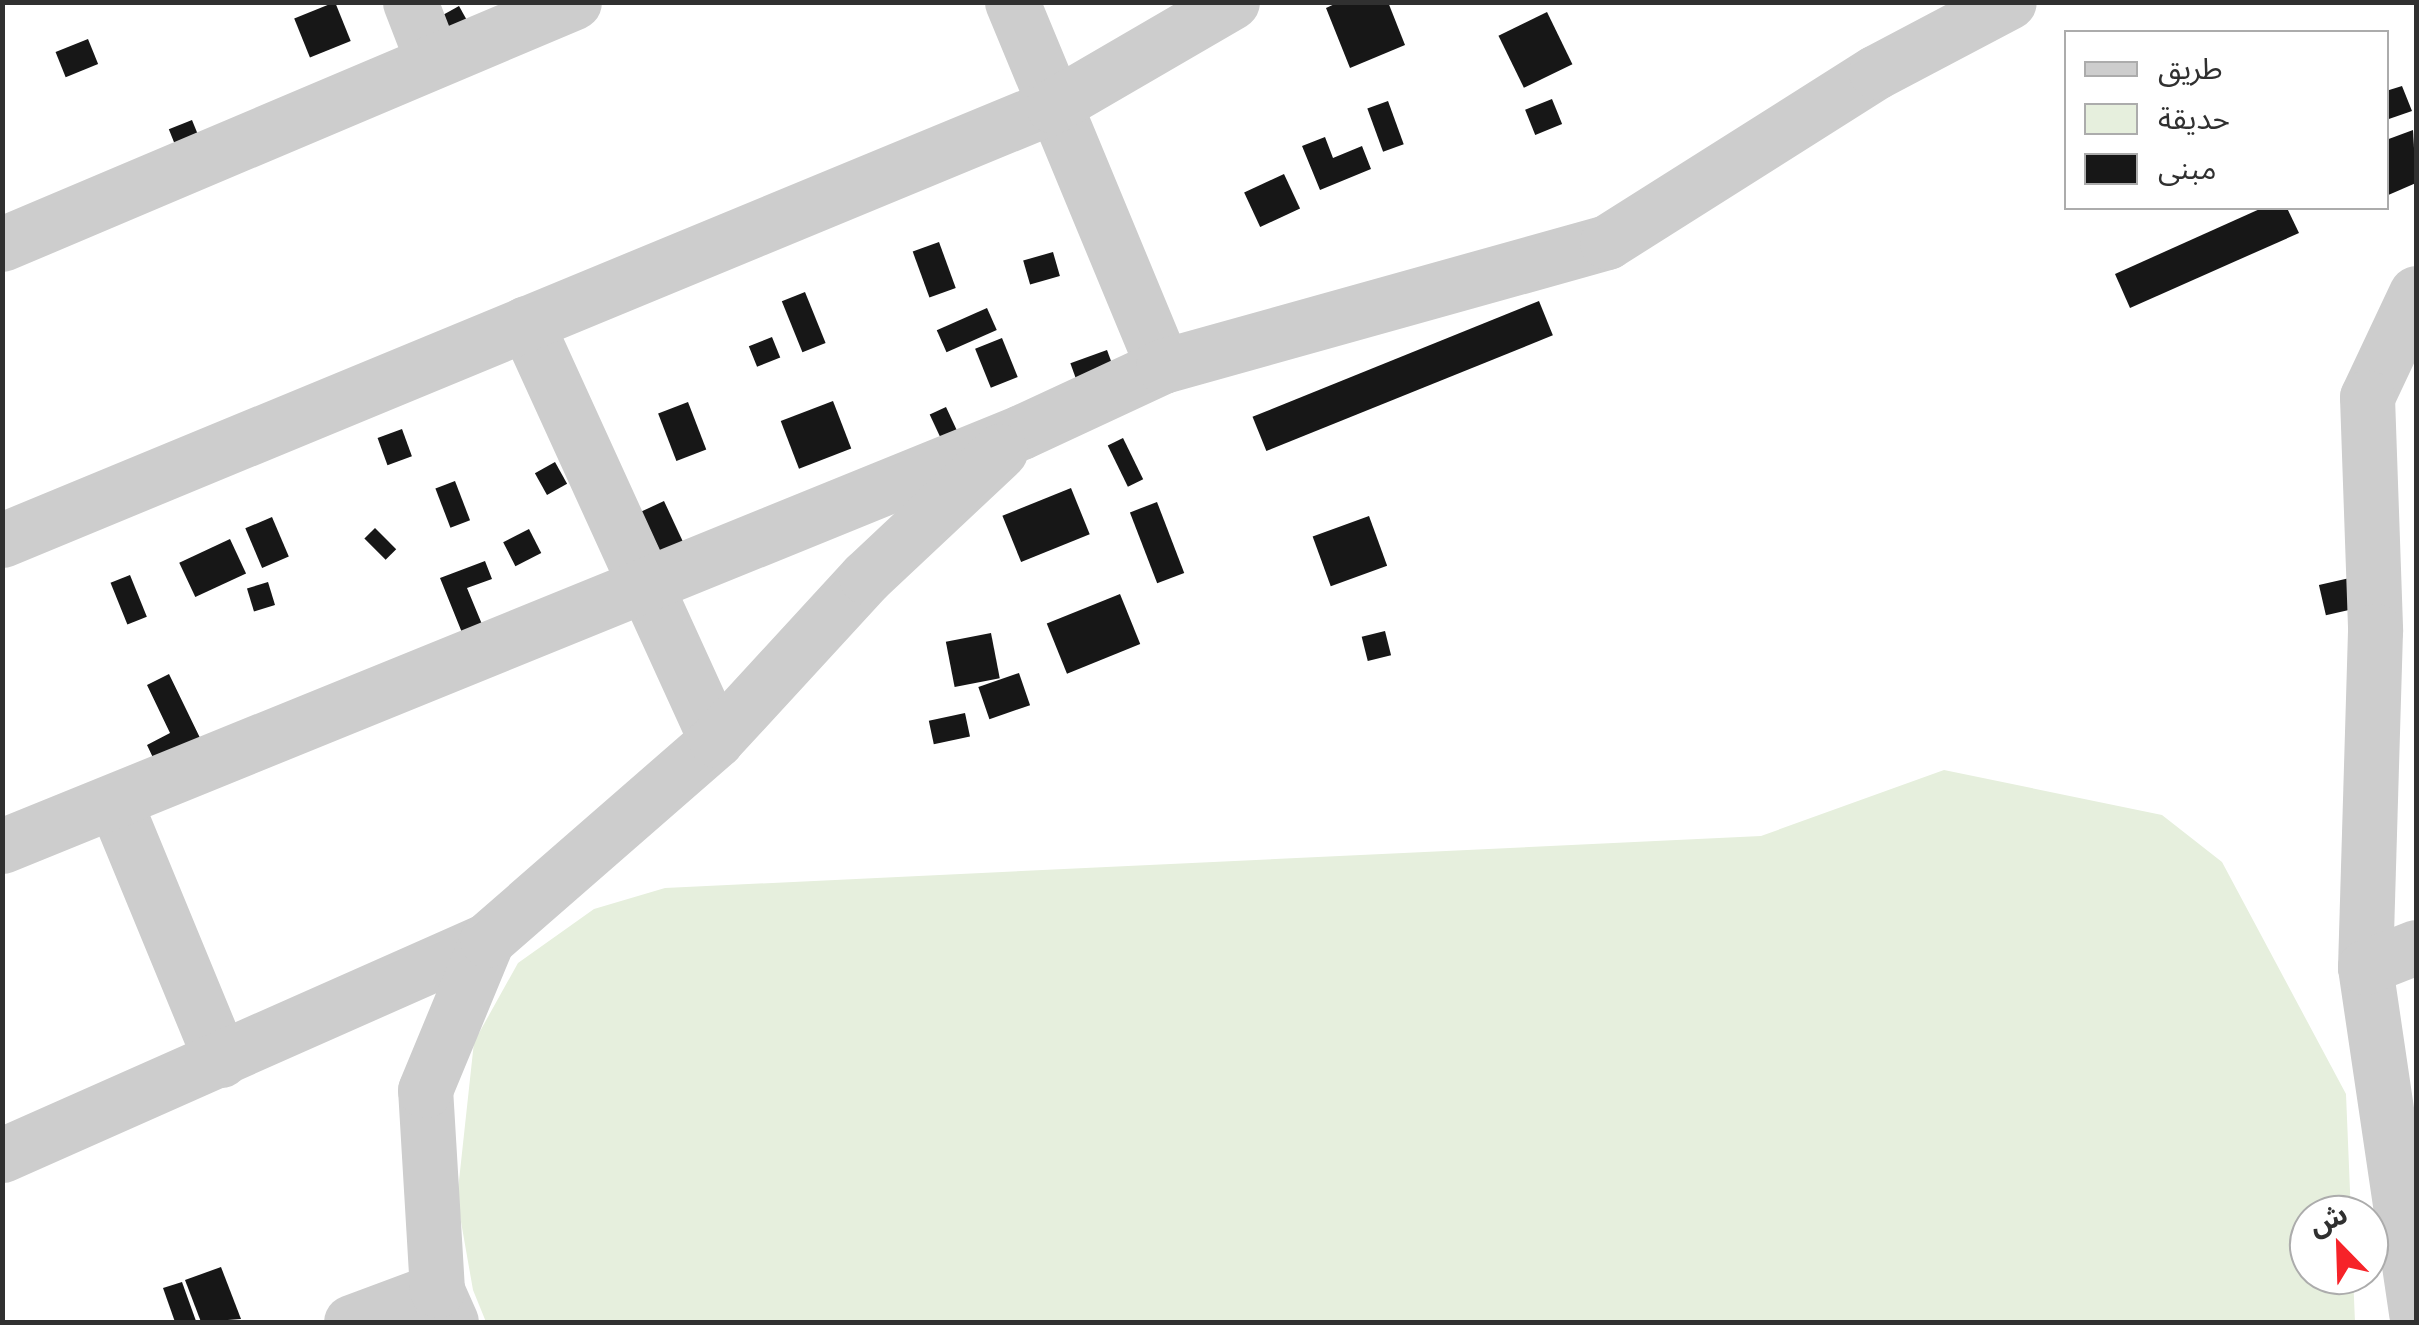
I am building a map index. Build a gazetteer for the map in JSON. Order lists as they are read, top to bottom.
{
  "legend": ["طريق", "حديقة", "مبنى"],
  "north": "top left"
}
